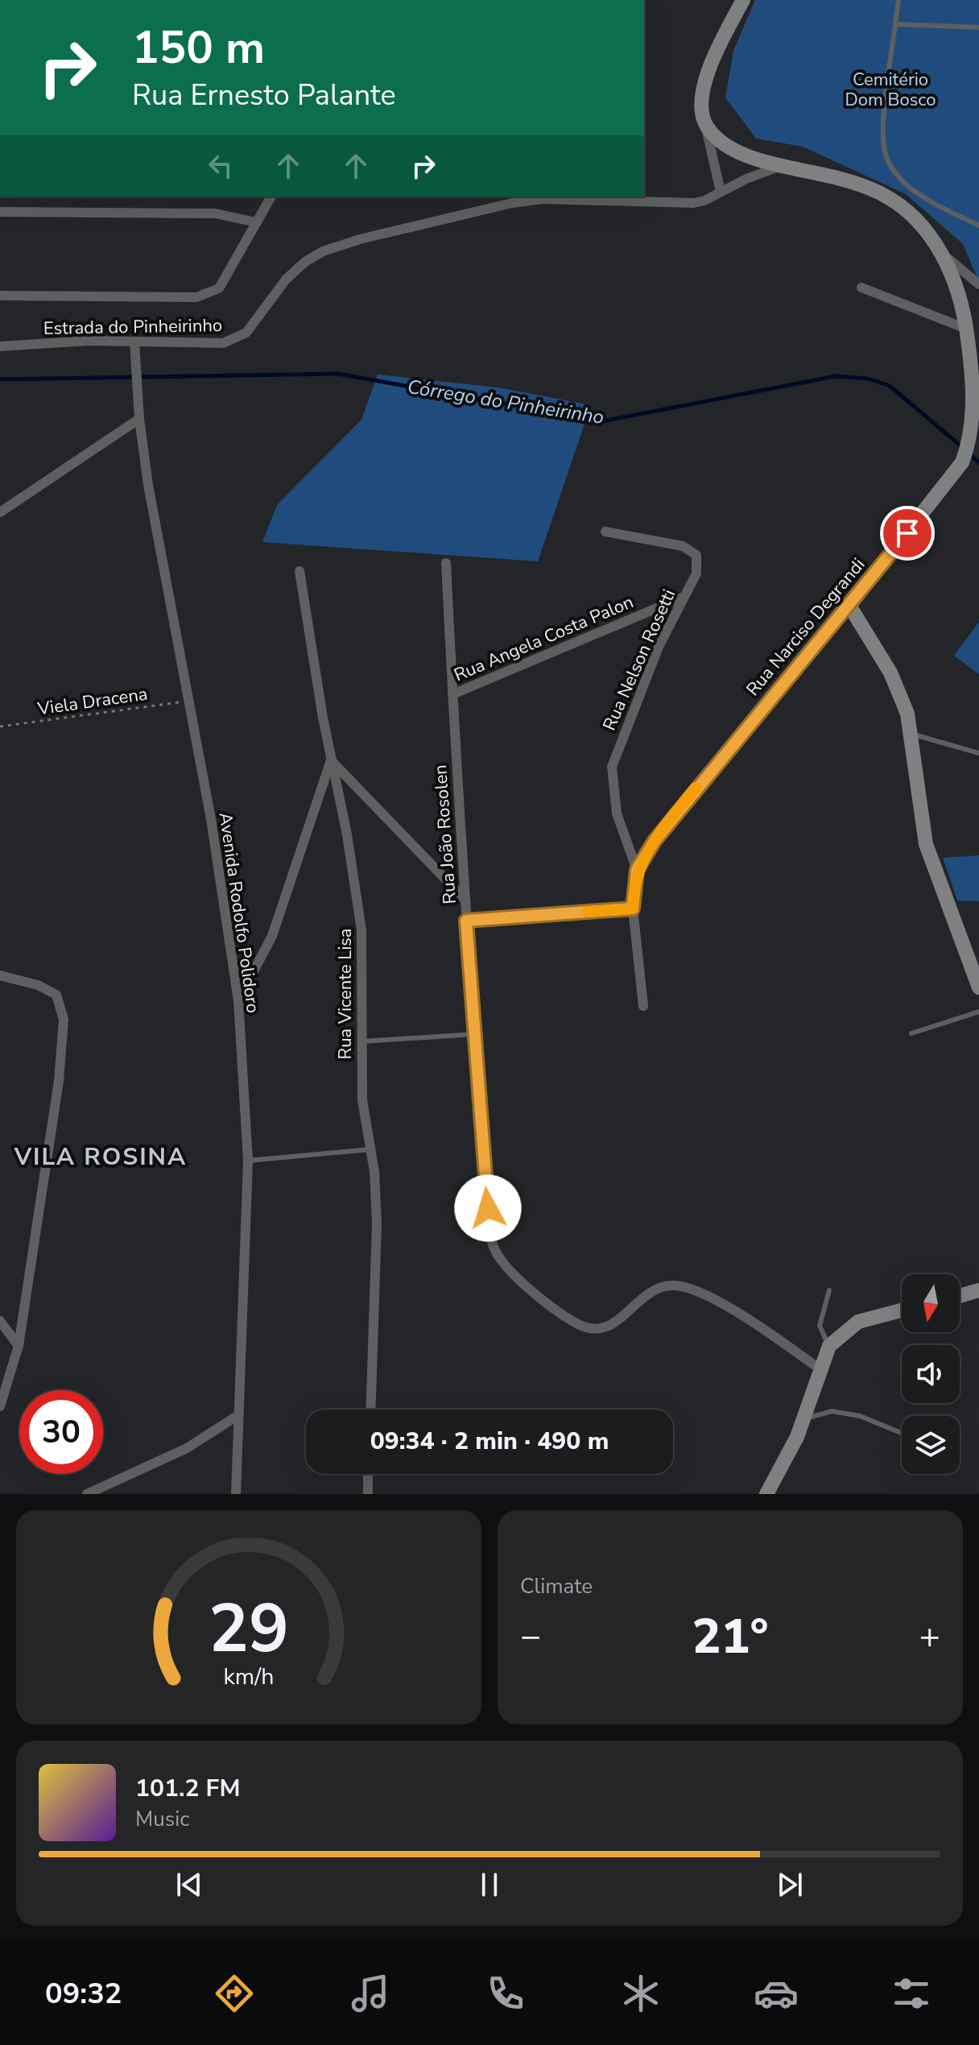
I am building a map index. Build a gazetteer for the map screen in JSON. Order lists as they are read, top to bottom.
{
  "streets": {
    "main road": ["Rua Narciso Degrandi"],
    "street": [
      "Estrada do Pinheirinho",
      "Rua Angela Costa Palon",
      "Rua Nelson Rosetti",
      "Rua João Rosolen",
      "Avenida Rodolfo Polidoro",
      "Rua Vicente Lisa"
    ],
    "path": ["Viela Dracena"]
  },
  "crossings": [
    ["Estrada do Pinheirinho", "Avenida Rodolfo Polidoro"],
    ["Rua Narciso Degrandi", "Rua Nelson Rosetti"],
    ["Rua Angela Costa Palon", "Rua Nelson Rosetti"],
    ["Rua Angela Costa Palon", "Rua João Rosolen"],
    ["Viela Dracena", "Avenida Rodolfo Polidoro"]
  ],
  "districts": ["VILA ROSINA"],
  "water": ["Córrego do Pinheirinho"],
  "parks": ["Cemitério Dom Bosco"],
  "north": "bottom",
  "page": {
    "turn": ["150 m", "Rua Ernesto Palante"],
    "limit": "30",
    "trip": "09:34 · 2 min · 490 m",
    "tile": "Climate",
    "heat": ["−", "21°", "+"],
    "song": ["101.2 FM", "Music"],
    "tabs": "09:32",
    "gauge": ["29", "km/h"]
  }
}
